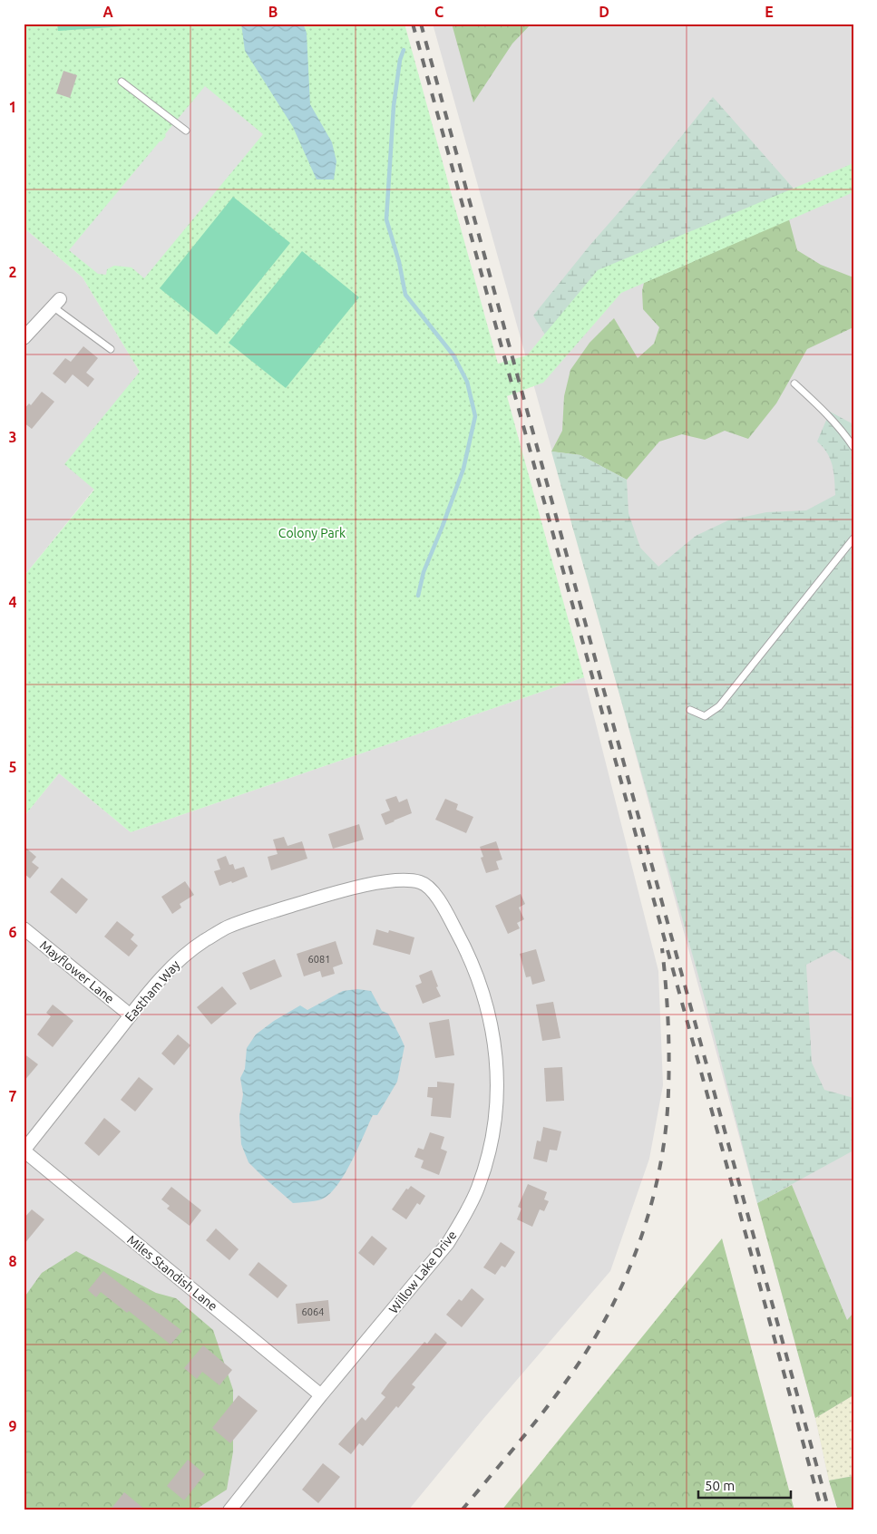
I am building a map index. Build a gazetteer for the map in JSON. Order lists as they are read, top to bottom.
{
  "streets": {
    "street": [
      "Mayflower Lane",
      "Eastham Way",
      "Willow Lake Drive",
      "Miles Standish Lane"
    ]
  },
  "crossings": [
    ["Mayflower Lane", "Eastham Way"],
    ["Eastham Way", "Willow Lake Drive"],
    ["Eastham Way", "Miles Standish Lane"],
    ["Willow Lake Drive", "Miles Standish Lane"]
  ],
  "parks": ["Colony Park"],
  "house_numbers": ["6081", "6064"],
  "scale_bar": "50 m",
  "grid": {
    "columns": [
      "A",
      "B",
      "C",
      "D",
      "E"
    ],
    "rows": [
      "1",
      "2",
      "3",
      "4",
      "5",
      "6",
      "7",
      "8",
      "9"
    ]
  }
}
